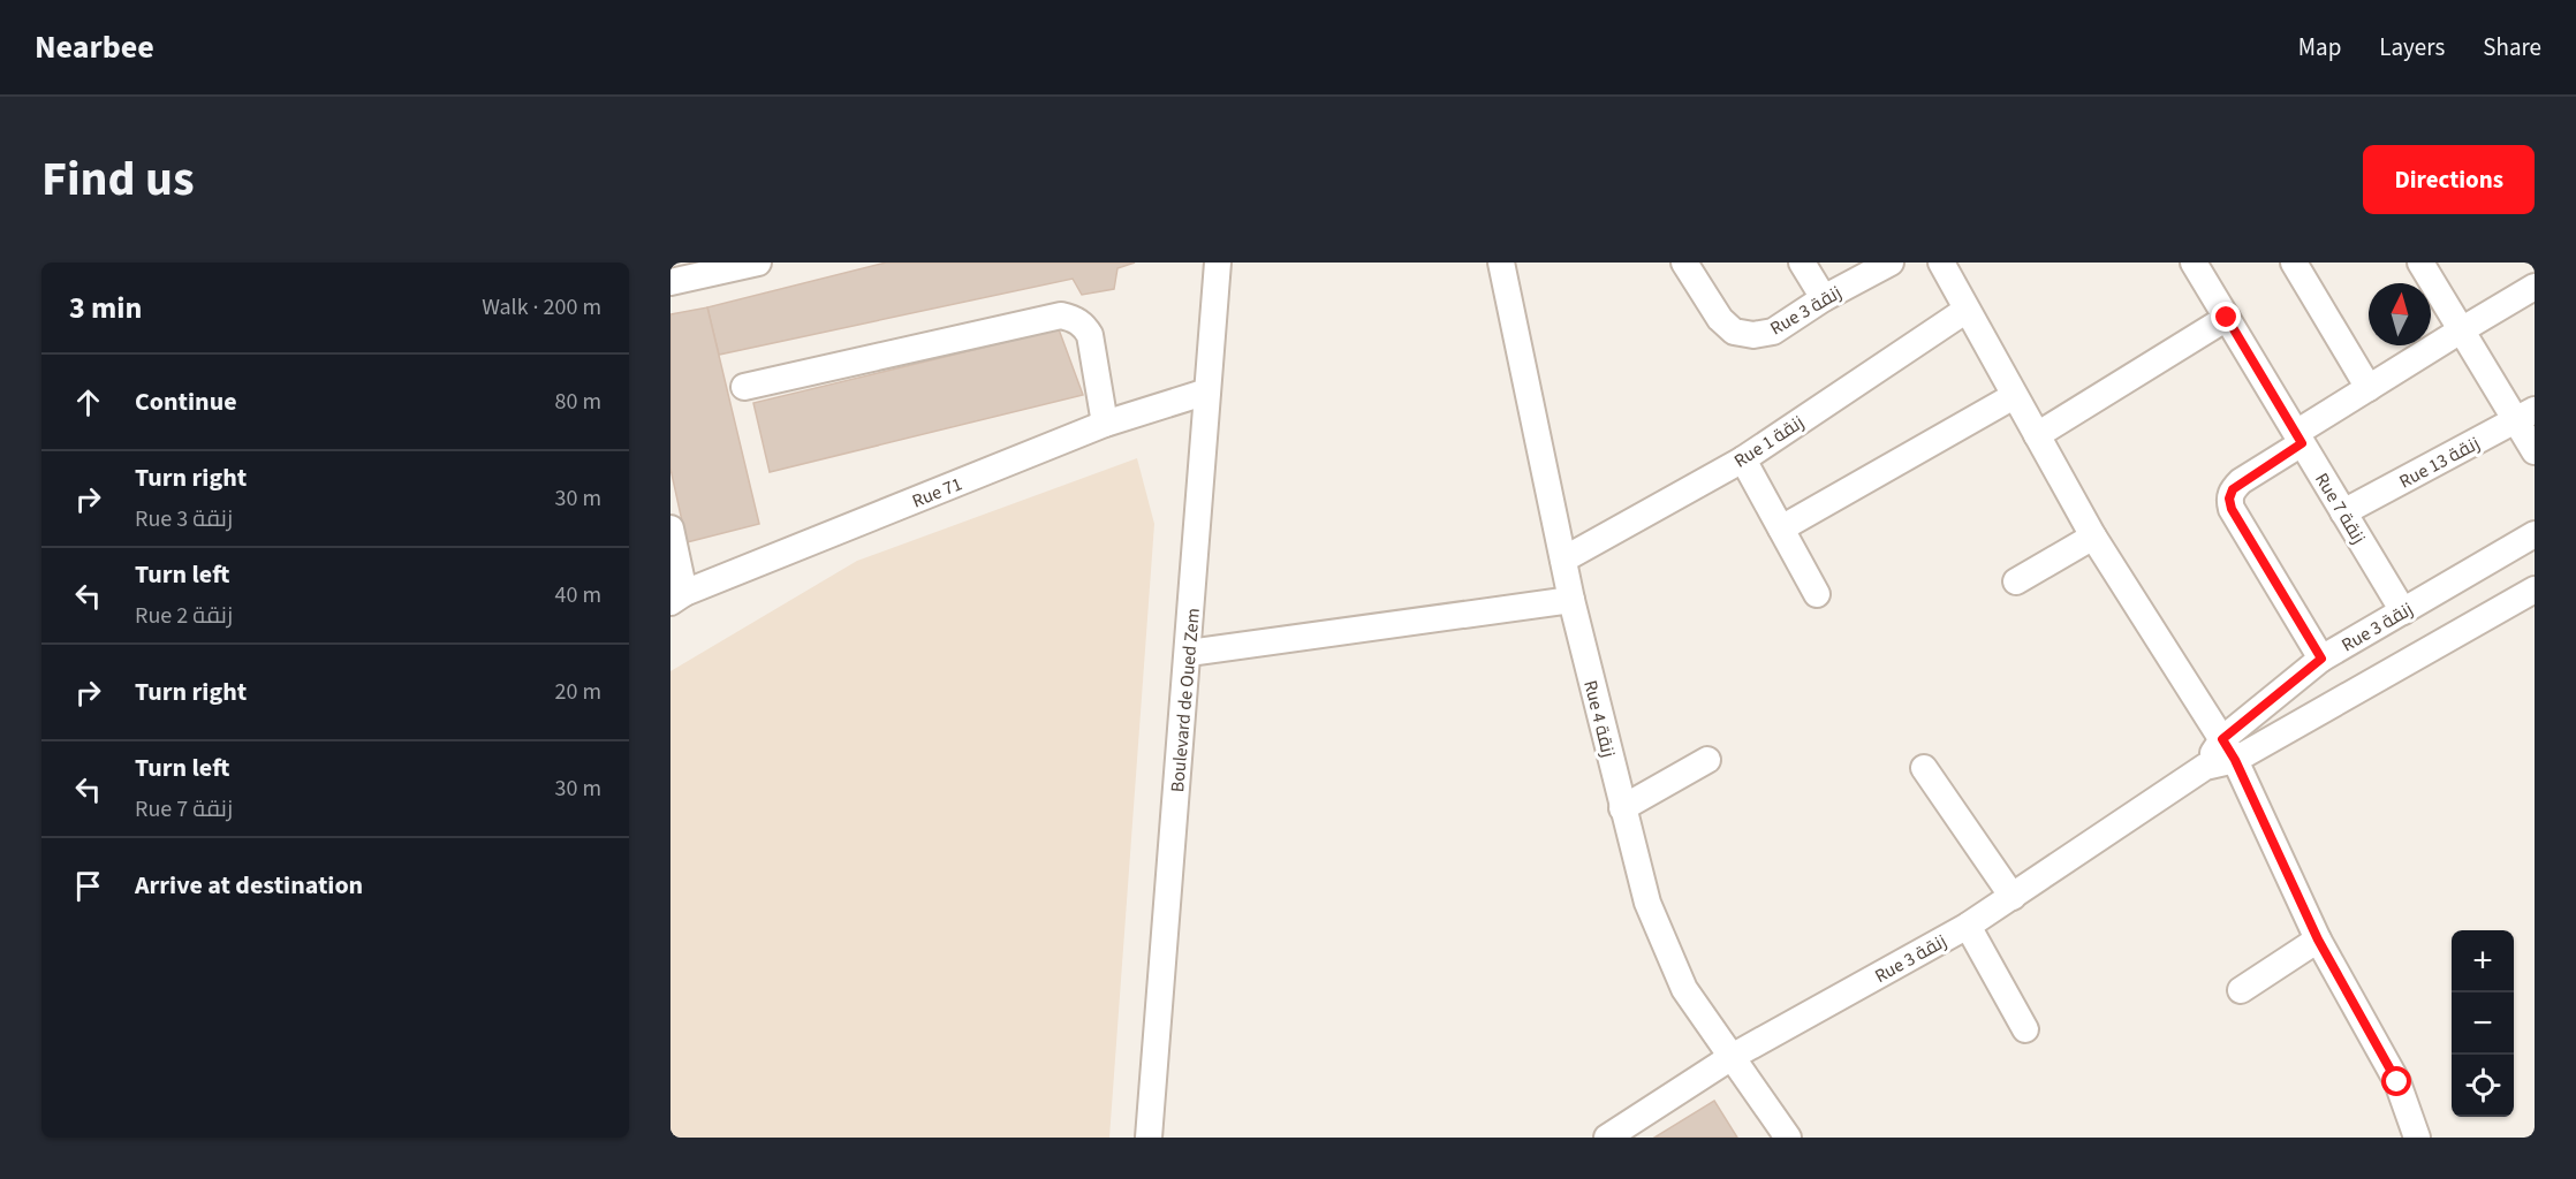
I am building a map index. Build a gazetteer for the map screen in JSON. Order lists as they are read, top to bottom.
{
  "streets": {
    "street": [
      "Rue 3 زنقة",
      "Rue 1 زنقة",
      "Rue 13 زنقة",
      "Rue 71",
      "Rue 7 زنقة",
      "Boulevard de Oued Zem",
      "Rue 4 زنقة"
    ]
  },
  "crossings": [
    ["Rue 3 زنقة", "Rue 7 زنقة"],
    ["Rue 3 زنقة", "Rue 4 زنقة"],
    ["Rue 1 زنقة", "Rue 4 زنقة"],
    ["Rue 13 زنقة", "Rue 7 زنقة"],
    ["Rue 71", "Boulevard de Oued Zem"]
  ],
  "north": "top",
  "page": {
    "header": "Nearbee",
    "nav": ["Map", "Layers", "Share"],
    "title": "Find us",
    "buttons": "Directions",
    "heading": ["3 min", "Walk · 200 m"],
    "list": [
      ["Continue", "80 m"],
      ["Turn right", "Rue 3 زنقة", "30 m"],
      ["Turn left", "Rue 2 زنقة", "40 m"],
      ["Turn right", "20 m"],
      ["Turn left", "Rue 7 زنقة", "30 m"],
      "Arrive at destination"
    ],
    "map_buttons": ["+", "−"]
  }
}
